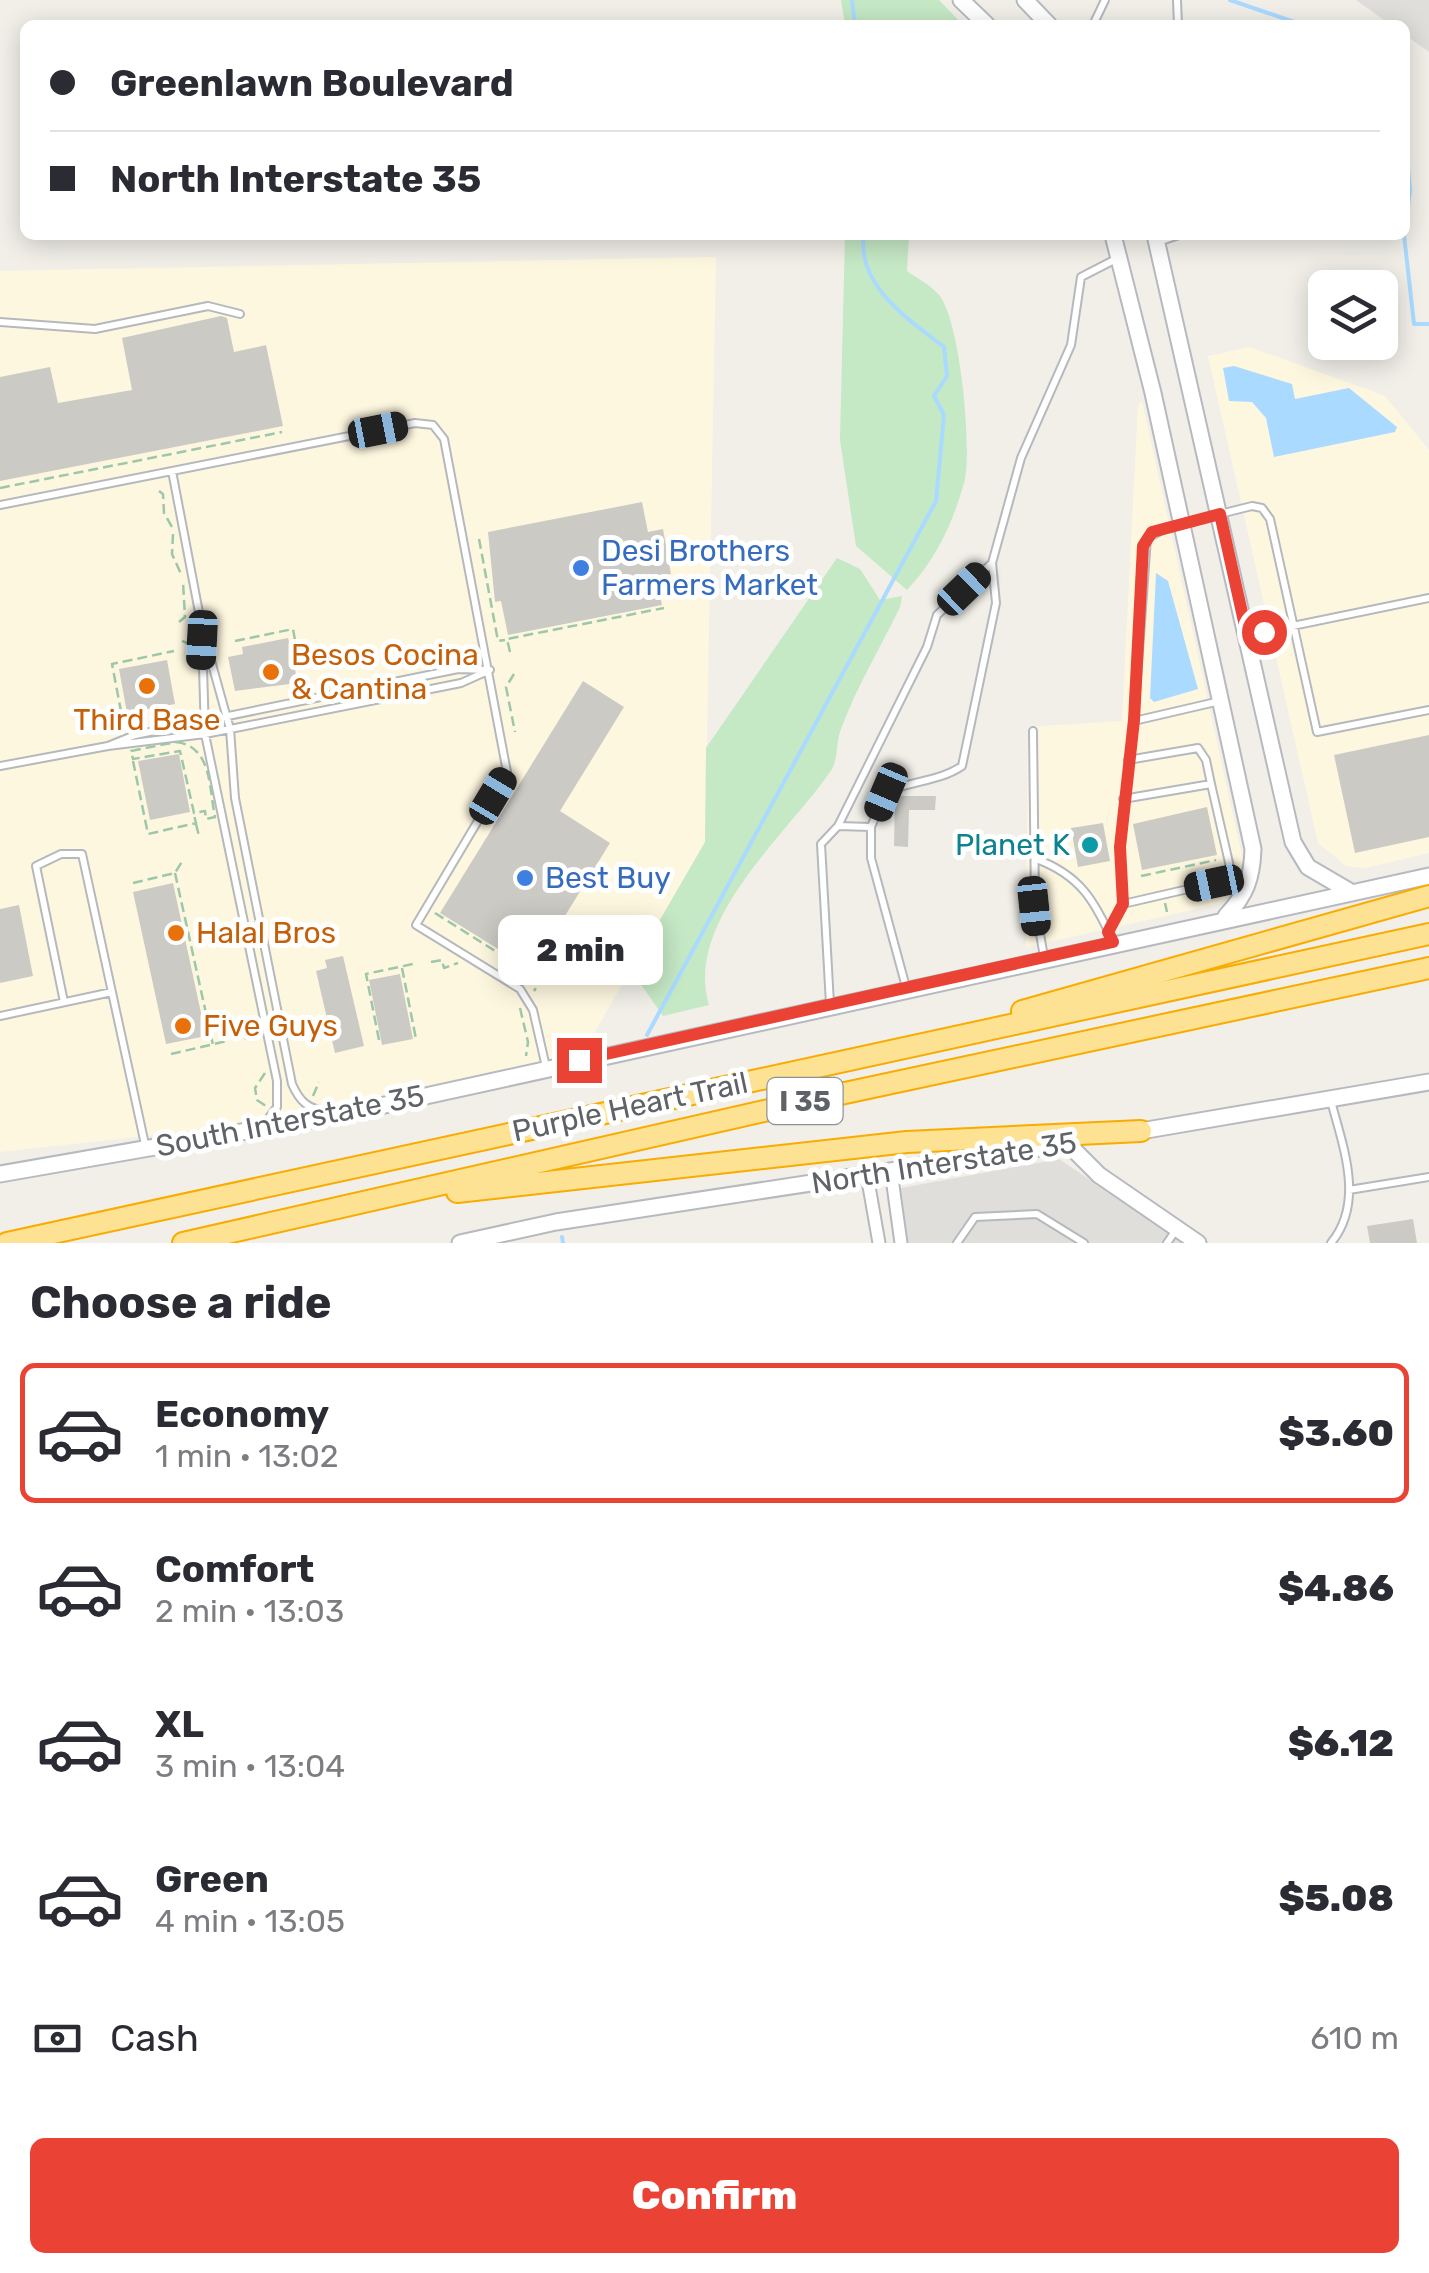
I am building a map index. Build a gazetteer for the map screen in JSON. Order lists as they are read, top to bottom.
{
  "streets": {
    "highway": ["I 35", "Purple Heart Trail"],
    "main road": ["South Interstate 35", "North Interstate 35"]
  },
  "places": [
    "Desi Brothers Farmers Market",
    "Besos Cocina & Cantina",
    "Third Base",
    "Planet K",
    "Best Buy",
    "Halal Bros",
    "Five Guys"
  ],
  "page": {
    "banner": ["Greenlawn Boulevard", "North Interstate 35"],
    "bubble": "2 min",
    "heading": "Choose a ride",
    "list": [
      {
        "name": "Economy",
        "note": "1 min · 13:02",
        "value": "$3.60"
      },
      {
        "name": "Comfort",
        "note": "2 min · 13:03",
        "value": "$4.86"
      },
      {
        "name": "XL",
        "note": "3 min · 13:04",
        "value": "$6.12"
      },
      {
        "name": "Green",
        "note": "4 min · 13:05",
        "value": "$5.08"
      }
    ],
    "pay": ["Cash", "610 m"],
    "buttons": "Confirm"
  }
}
